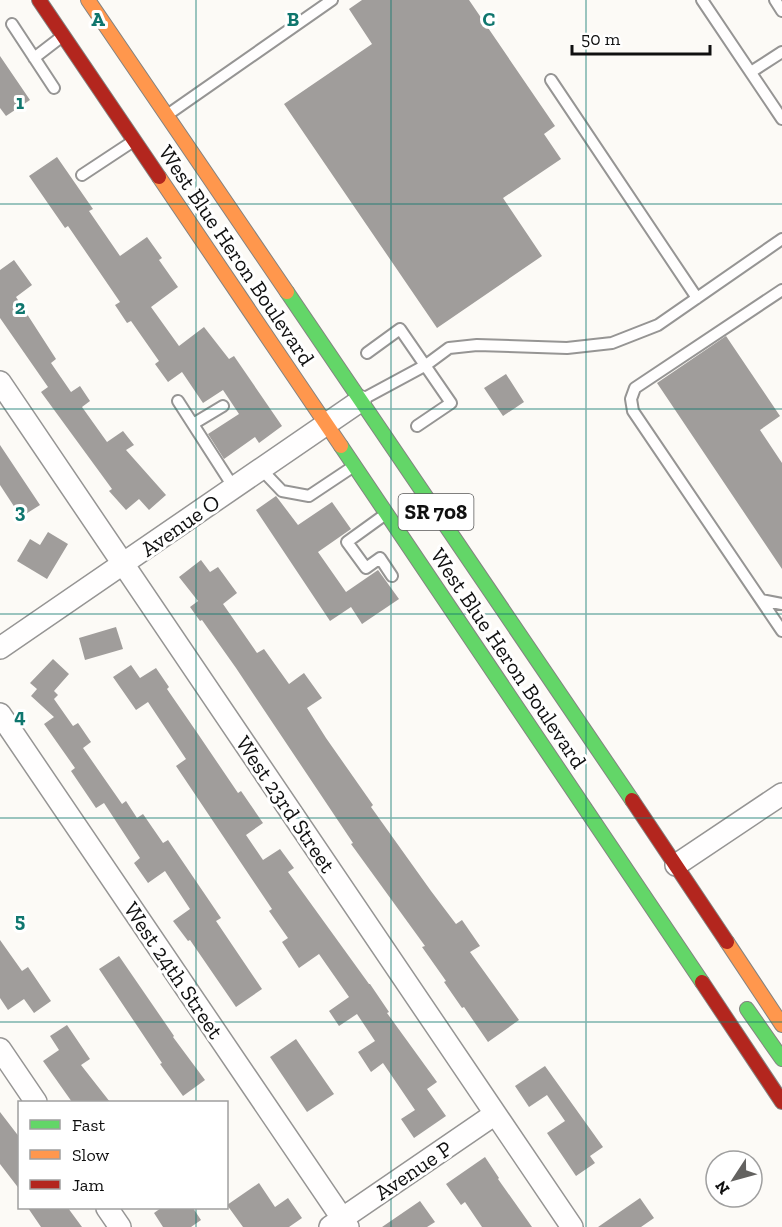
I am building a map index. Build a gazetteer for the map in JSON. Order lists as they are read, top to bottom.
{
  "streets": {
    "main road": ["West Blue Heron Boulevard", "SR 708"],
    "street": [
      "Avenue O",
      "West 23rd Street",
      "West 24th Street",
      "Avenue P"
    ]
  },
  "crossings": [
    ["West Blue Heron Boulevard", "Avenue O"],
    ["Avenue O", "West 23rd Street"],
    ["West 23rd Street", "Avenue P"],
    ["West 24th Street", "Avenue P"]
  ],
  "legend": ["Fast", "Slow", "Jam"],
  "scale_bar": "50 m",
  "north": "bottom left",
  "grid": {
    "columns": ["A", "B", "C"],
    "rows": [
      "1",
      "2",
      "3",
      "4",
      "5"
    ]
  }
}
